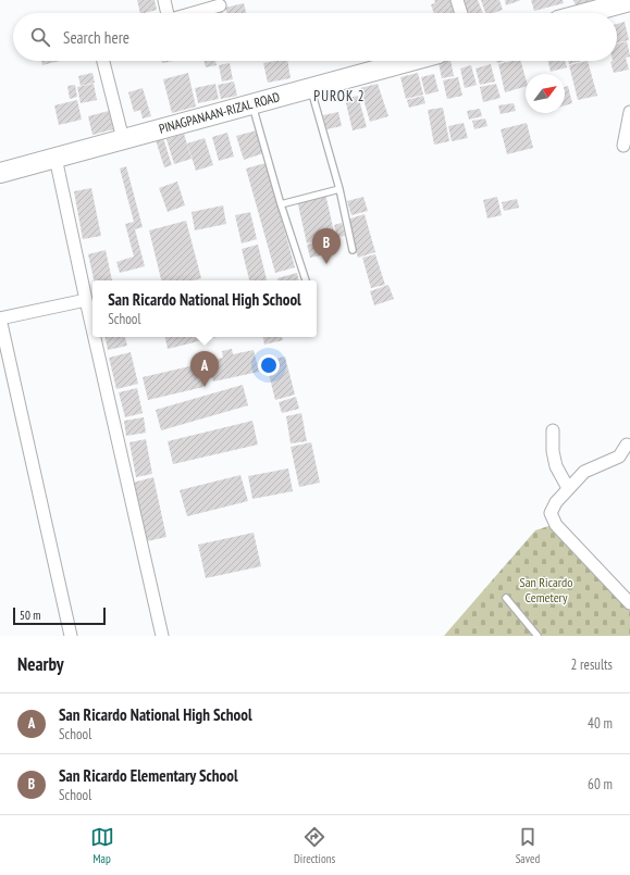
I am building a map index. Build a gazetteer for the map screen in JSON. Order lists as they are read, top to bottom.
{
  "streets": {
    "main road": ["PINAGPANAAN-RIZAL ROAD"]
  },
  "districts": ["PUROK 2"],
  "parks": ["San Ricardo Cemetery"],
  "scale_bar": "50 m",
  "north": "top right",
  "page": {
    "search": "Search here",
    "pins": ["B", "A"],
    "popup": ["San Ricardo National High School", "School"],
    "scale": "50 m",
    "heading": ["Nearby", "2 results"],
    "list": [
      {
        "mark": "A",
        "name": "San Ricardo National High School",
        "note": "School",
        "value": "40 m"
      },
      {
        "mark": "B",
        "name": "San Ricardo Elementary School",
        "note": "School",
        "value": "60 m"
      }
    ],
    "nav": ["Map", "Directions", "Saved"]
  }
}
